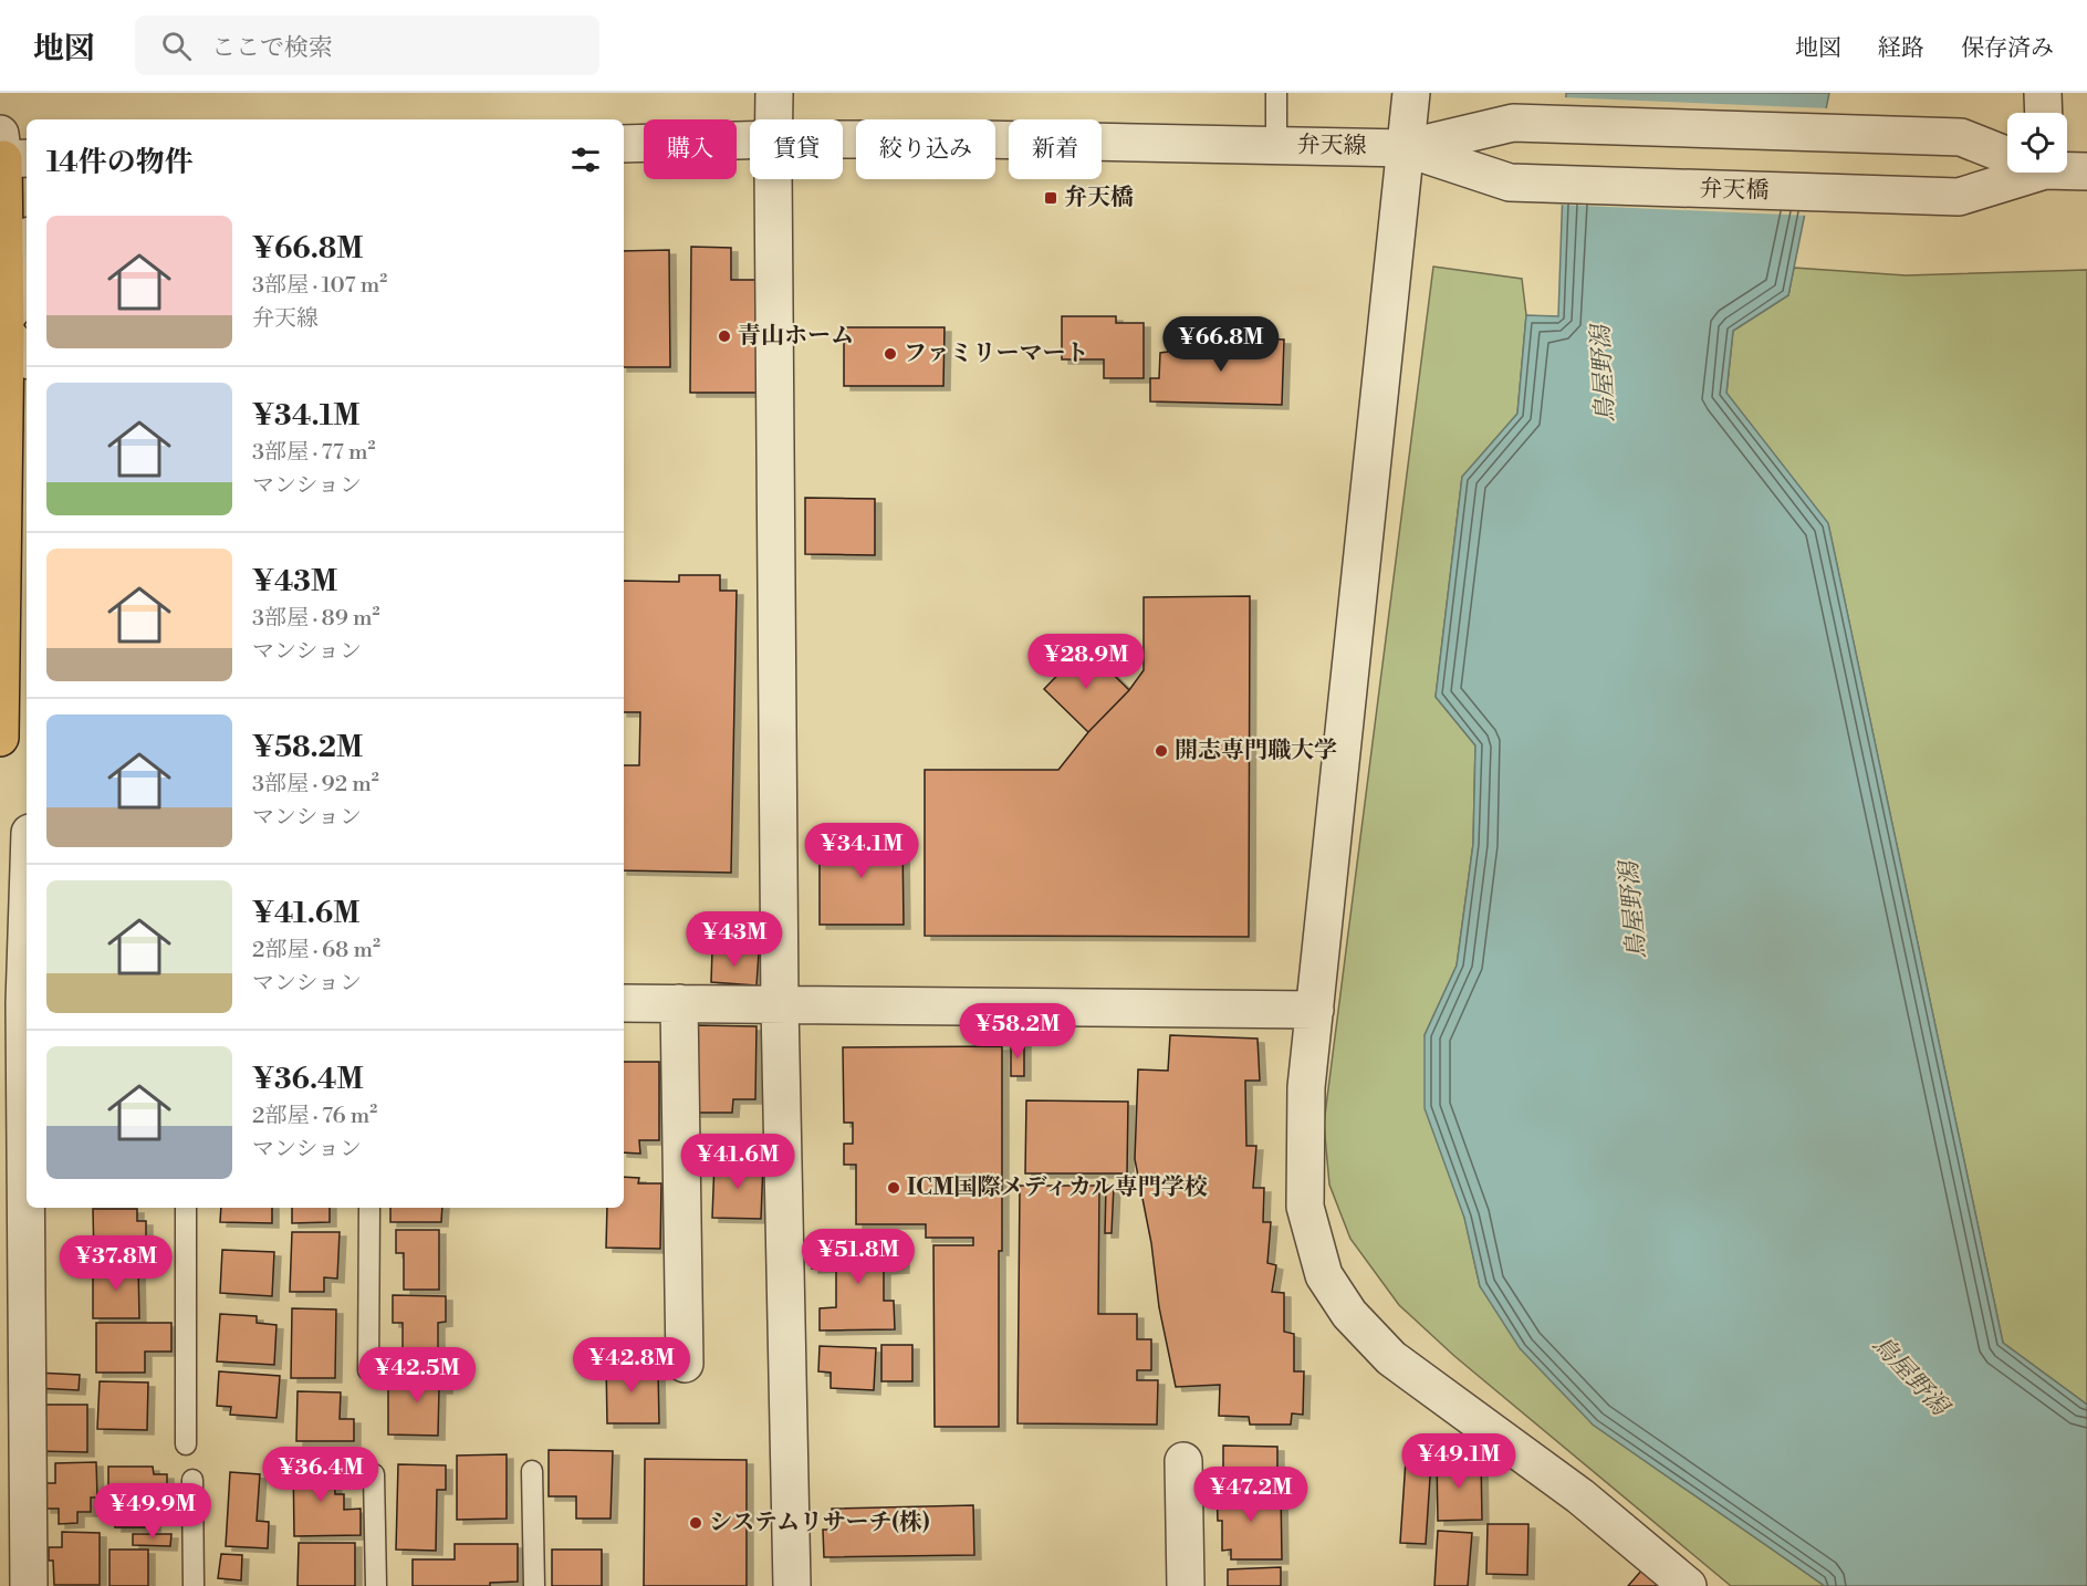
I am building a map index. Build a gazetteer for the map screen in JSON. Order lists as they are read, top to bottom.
{
  "streets": {
    "street": ["弁天線", "弁天橋"]
  },
  "crossings": [
    ["弁天線", "弁天橋"]
  ],
  "water": ["鳥屋野潟"],
  "places": {
    "transit": ["弁天橋"],
    "other": [
      "青山ホーム",
      "ファミリーマート",
      "開志専門職大学",
      "ICM国際メディカル専門学校",
      "システムリサーチ(株)"
    ]
  },
  "page": {
    "header": "地図",
    "search": "ここで検索",
    "nav": ["地図", "経路", "保存済み"],
    "chip": [
      "購入",
      "賃貸",
      "絞り込み",
      "新着"
    ],
    "heading": "14件の物件",
    "list": [
      {
        "name": "¥66.8M",
        "note": "3部屋 · 107 m² · 弁天線"
      },
      {
        "name": "¥34.1M",
        "note": "3部屋 · 77 m² · マンション"
      },
      {
        "name": "¥43M",
        "note": "3部屋 · 89 m² · マンション"
      },
      {
        "name": "¥58.2M",
        "note": "3部屋 · 92 m² · マンション"
      },
      {
        "name": "¥41.6M",
        "note": "2部屋 · 68 m² · マンション"
      },
      {
        "name": "¥36.4M",
        "note": "2部屋 · 76 m² · マンション"
      }
    ],
    "price": [
      "¥66.8M",
      "¥28.9M",
      "¥34.1M",
      "¥43M",
      "¥58.2M",
      "¥41.6M",
      "¥51.8M",
      "¥37.8M",
      "¥42.8M",
      "¥42.5M",
      "¥49.1M",
      "¥36.4M",
      "¥47.2M",
      "¥49.9M"
    ]
  }
}
